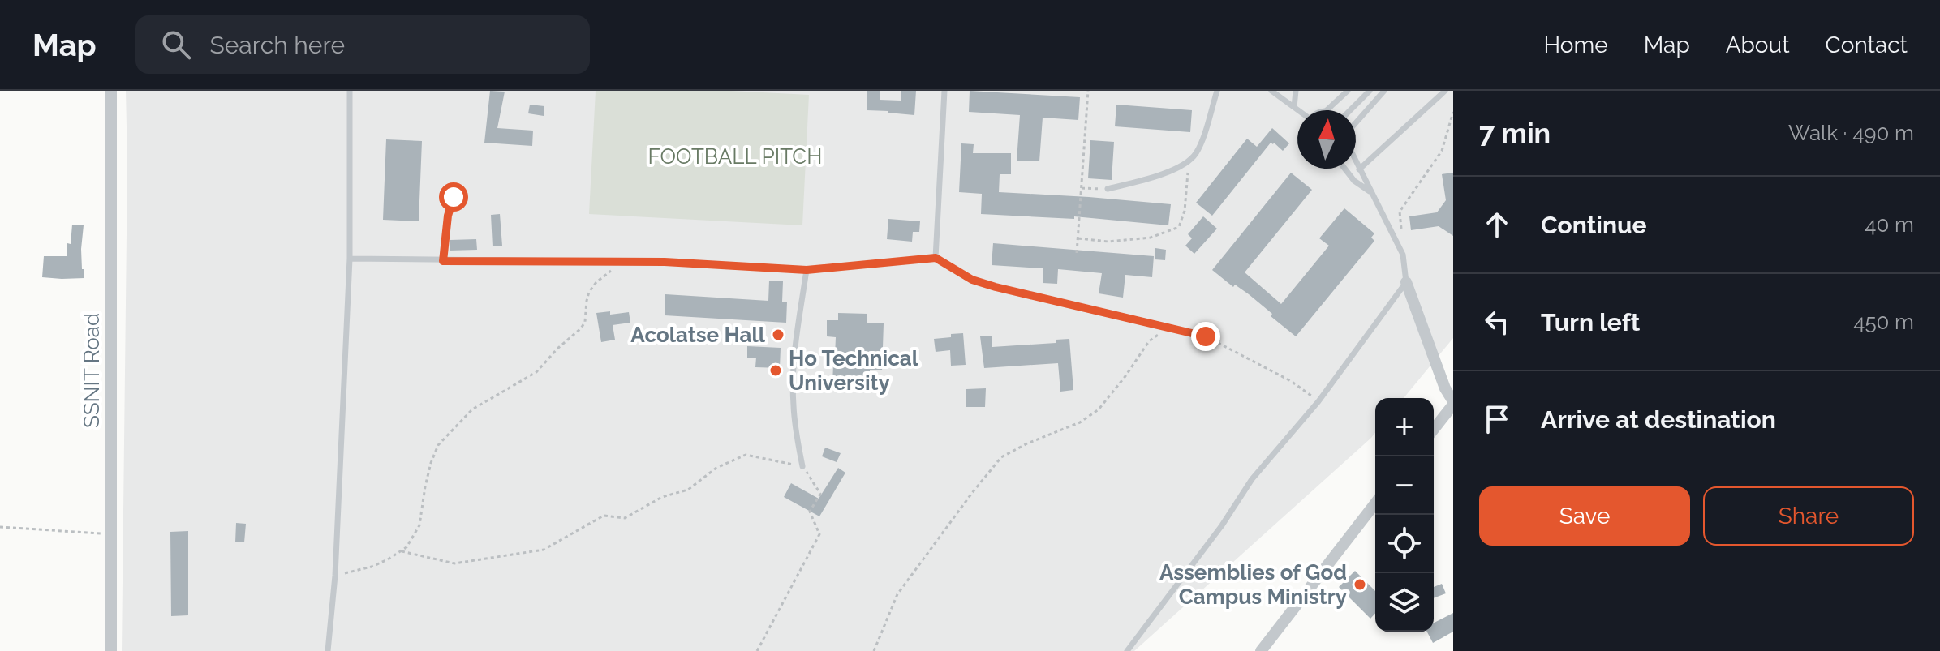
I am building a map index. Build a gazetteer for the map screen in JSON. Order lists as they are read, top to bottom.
{
  "streets": {
    "street": ["SSNIT Road"]
  },
  "parks": ["FOOTBALL PITCH"],
  "places": ["Acolatse Hall", "Ho Technical University", "Assemblies of God Campus Ministry"],
  "north": "top",
  "page": {
    "header": "Map",
    "search": "Search here",
    "nav": [
      "Home",
      "Map",
      "About",
      "Contact"
    ],
    "heading": ["7 min", "Walk · 490 m"],
    "list": [
      ["Continue", "40 m"],
      ["Turn left", "450 m"],
      "Arrive at destination"
    ],
    "map_buttons": ["+", "−"],
    "buttons": ["Save", "Share"]
  }
}
